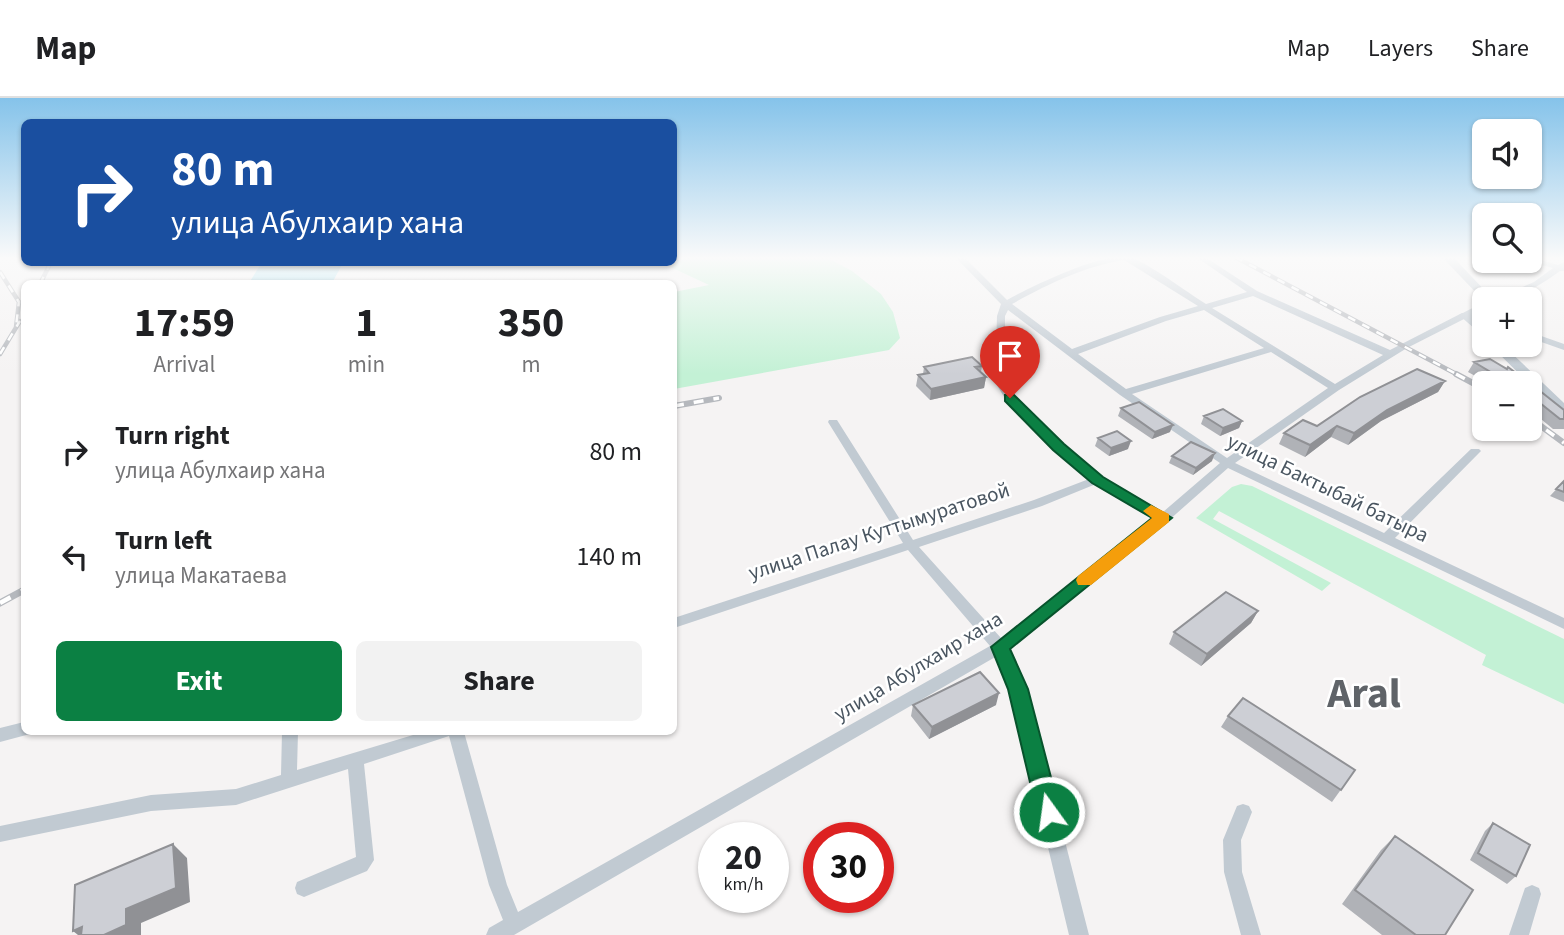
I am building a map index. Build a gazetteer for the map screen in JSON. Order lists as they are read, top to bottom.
{
  "streets": {
    "street": ["улица Бактыбай батыра", "улица Палау Куттымуратовой", "улица Абулхаир хана"]
  },
  "crossings": [
    ["улица Бактыбай батыра", "улица Абулхаир хана"]
  ],
  "districts": ["Aral"],
  "page": {
    "header": "Map",
    "nav": ["Map", "Layers", "Share"],
    "map_buttons": ["+", "−"],
    "turn": ["80 m", "улица Абулхаир хана"],
    "eta": [
      "17:59",
      "Arrival",
      "1",
      "min",
      "350",
      "m"
    ],
    "list": [
      {
        "name": "Turn right",
        "note": "улица Абулхаир хана",
        "value": "80 m"
      },
      {
        "name": "Turn left",
        "note": "улица Макатаева",
        "value": "140 m"
      }
    ],
    "buttons": ["Exit", "Share"],
    "speed": "20 km/h",
    "limit": "30"
  }
}
